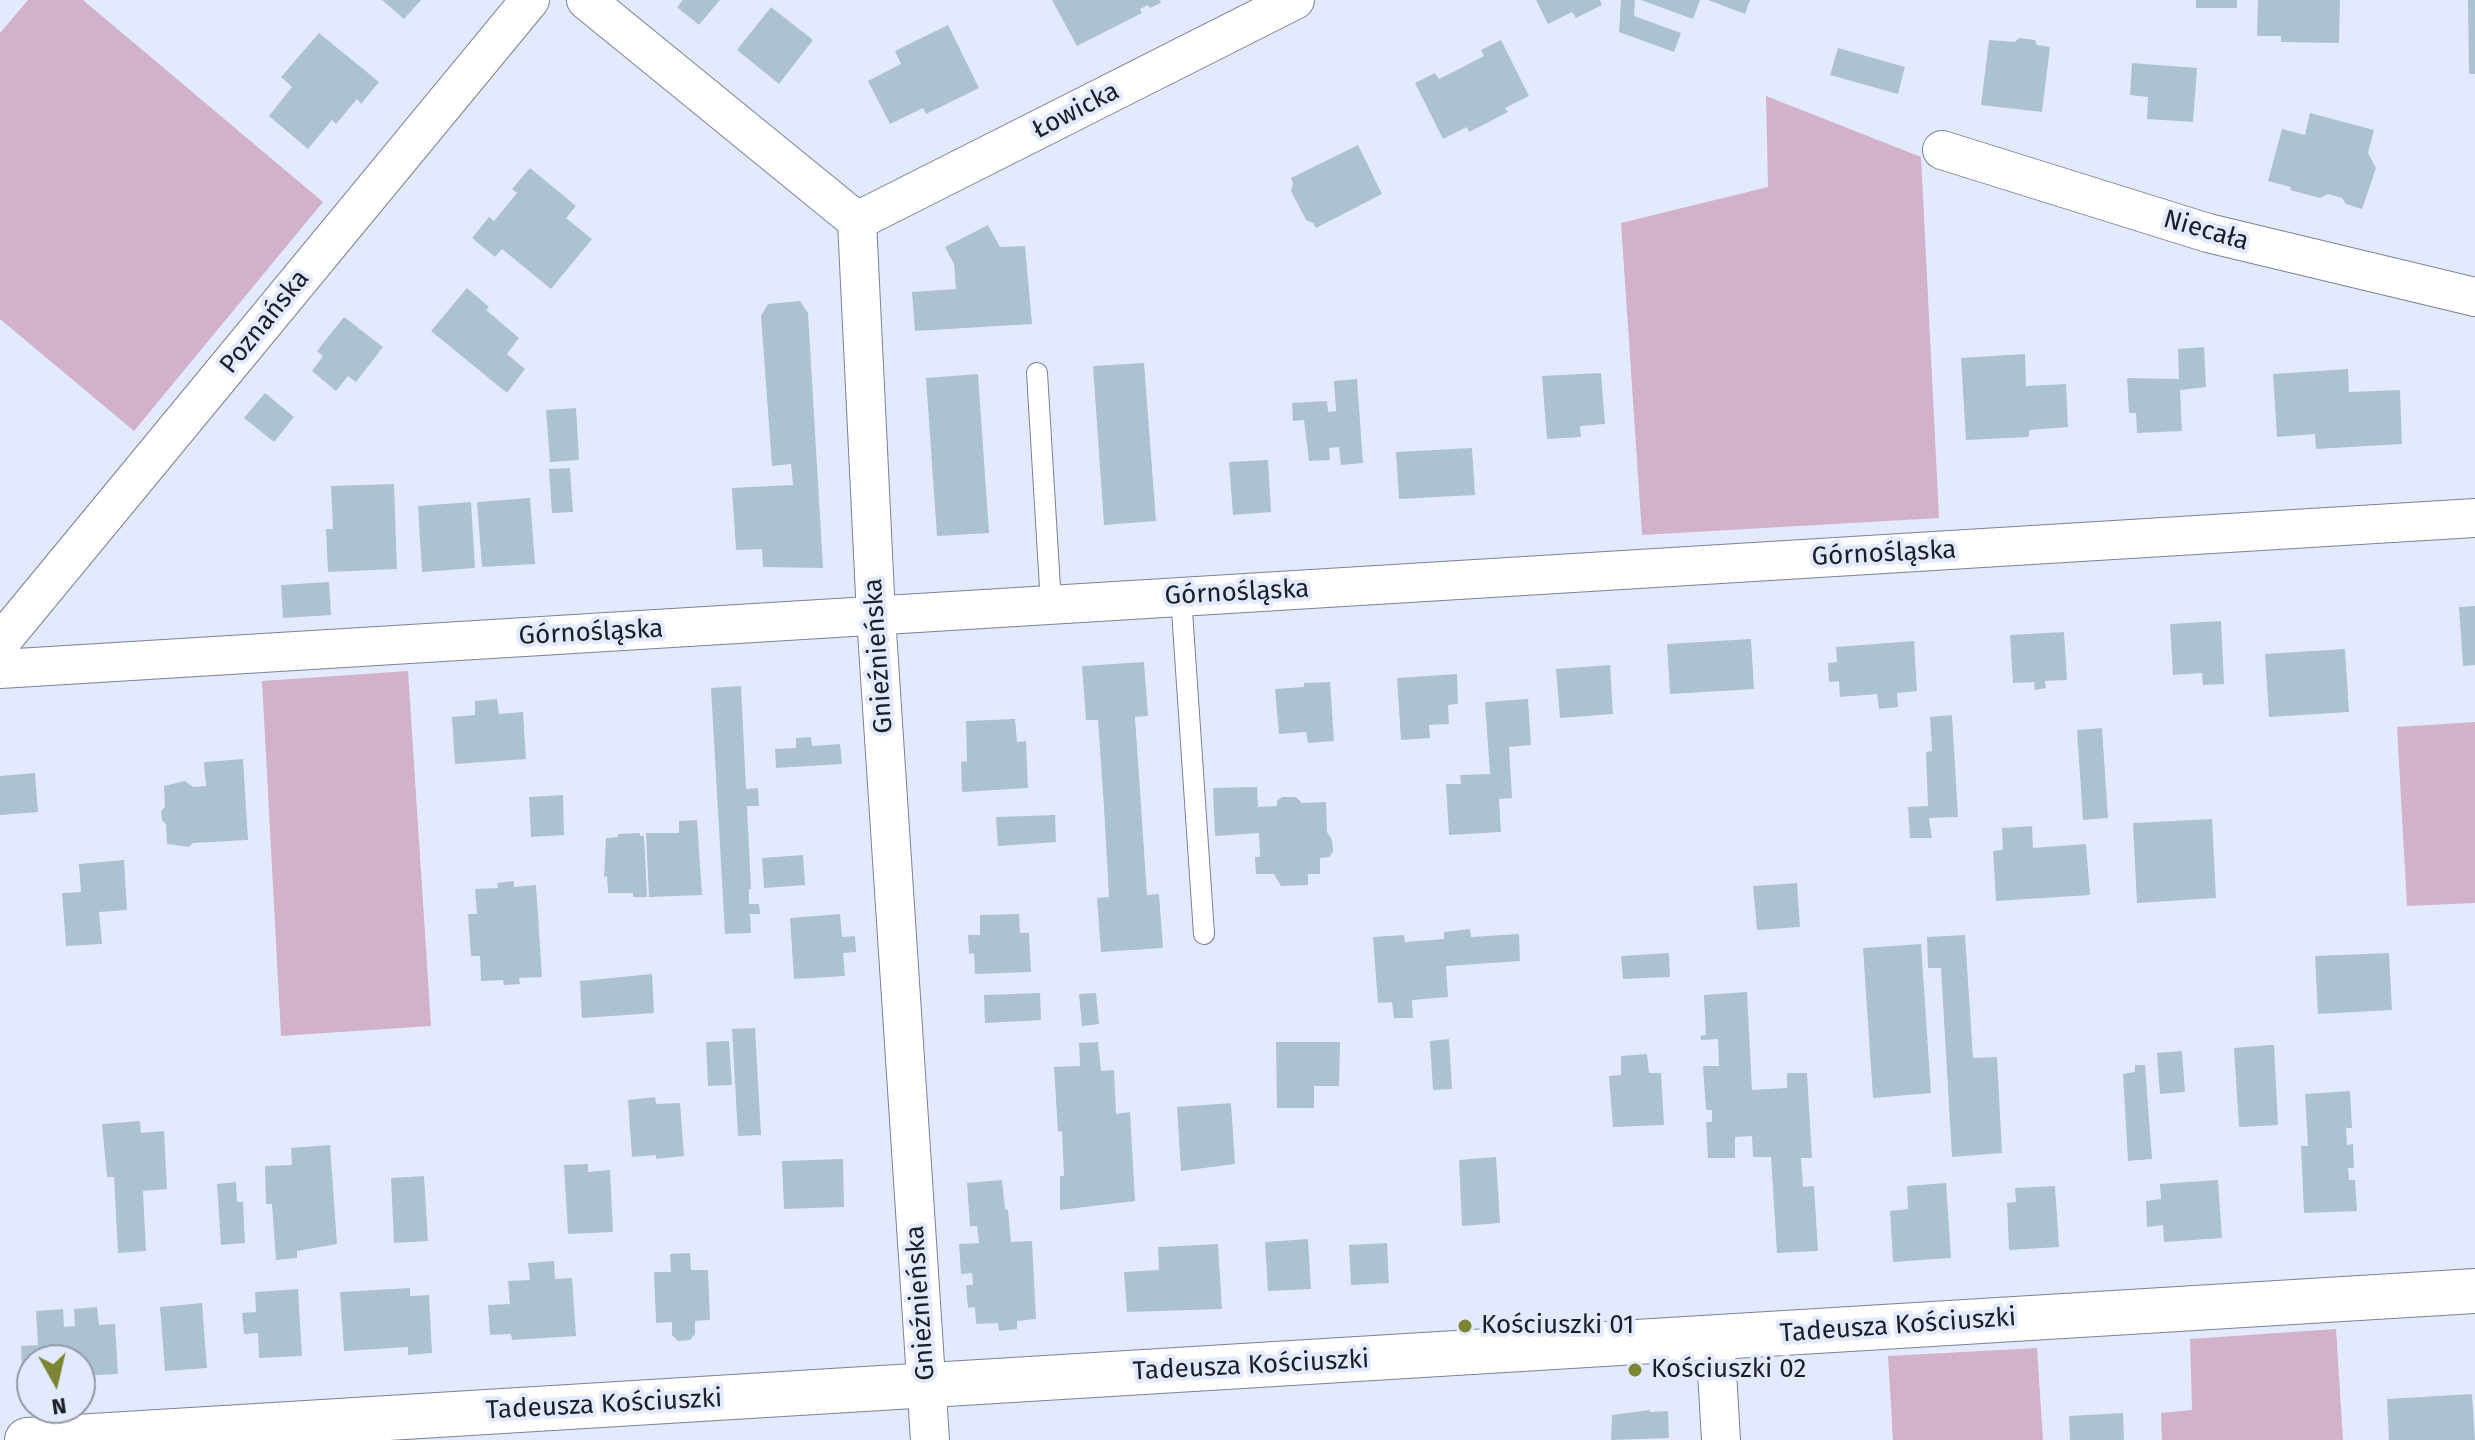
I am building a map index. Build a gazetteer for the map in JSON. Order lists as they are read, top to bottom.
{
  "streets": {
    "street": [
      "Łowicka",
      "Niecała",
      "Poznańska",
      "Górnośląska",
      "Gnieźnieńska",
      "Tadeusza Kościuszki"
    ]
  },
  "crossings": [
    ["Łowicka", "Gnieźnieńska"],
    ["Górnośląska", "Gnieźnieńska"],
    ["Gnieźnieńska", "Tadeusza Kościuszki"]
  ],
  "places": ["Kościuszki 01", "Kościuszki 02"],
  "north": "bottom"
}
